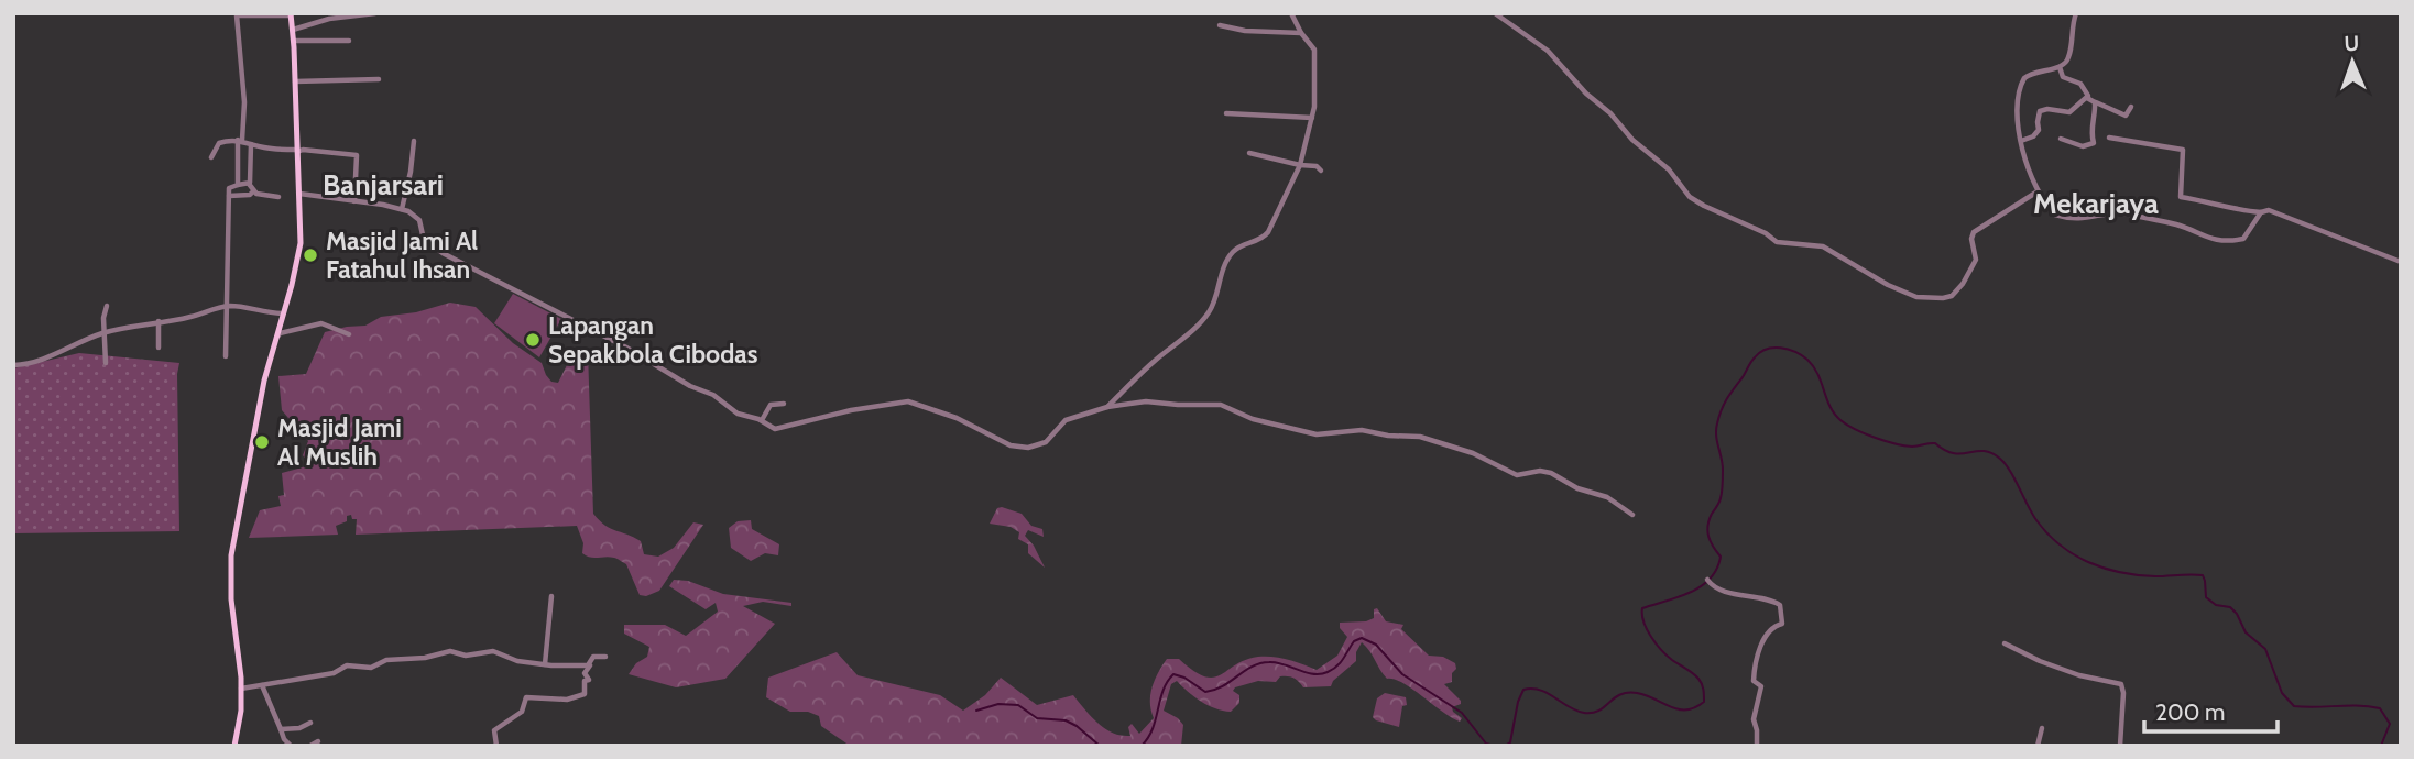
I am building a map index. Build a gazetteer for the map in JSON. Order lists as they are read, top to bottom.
{
  "districts": ["Banjarsari", "Mekarjaya"],
  "places": ["Masjid Jami Al Fatahul Ihsan", "Lapangan Sepakbola Cibodas", "Masjid Jami Al Muslih"],
  "scale_bar": "200 m",
  "north": "top"
}
